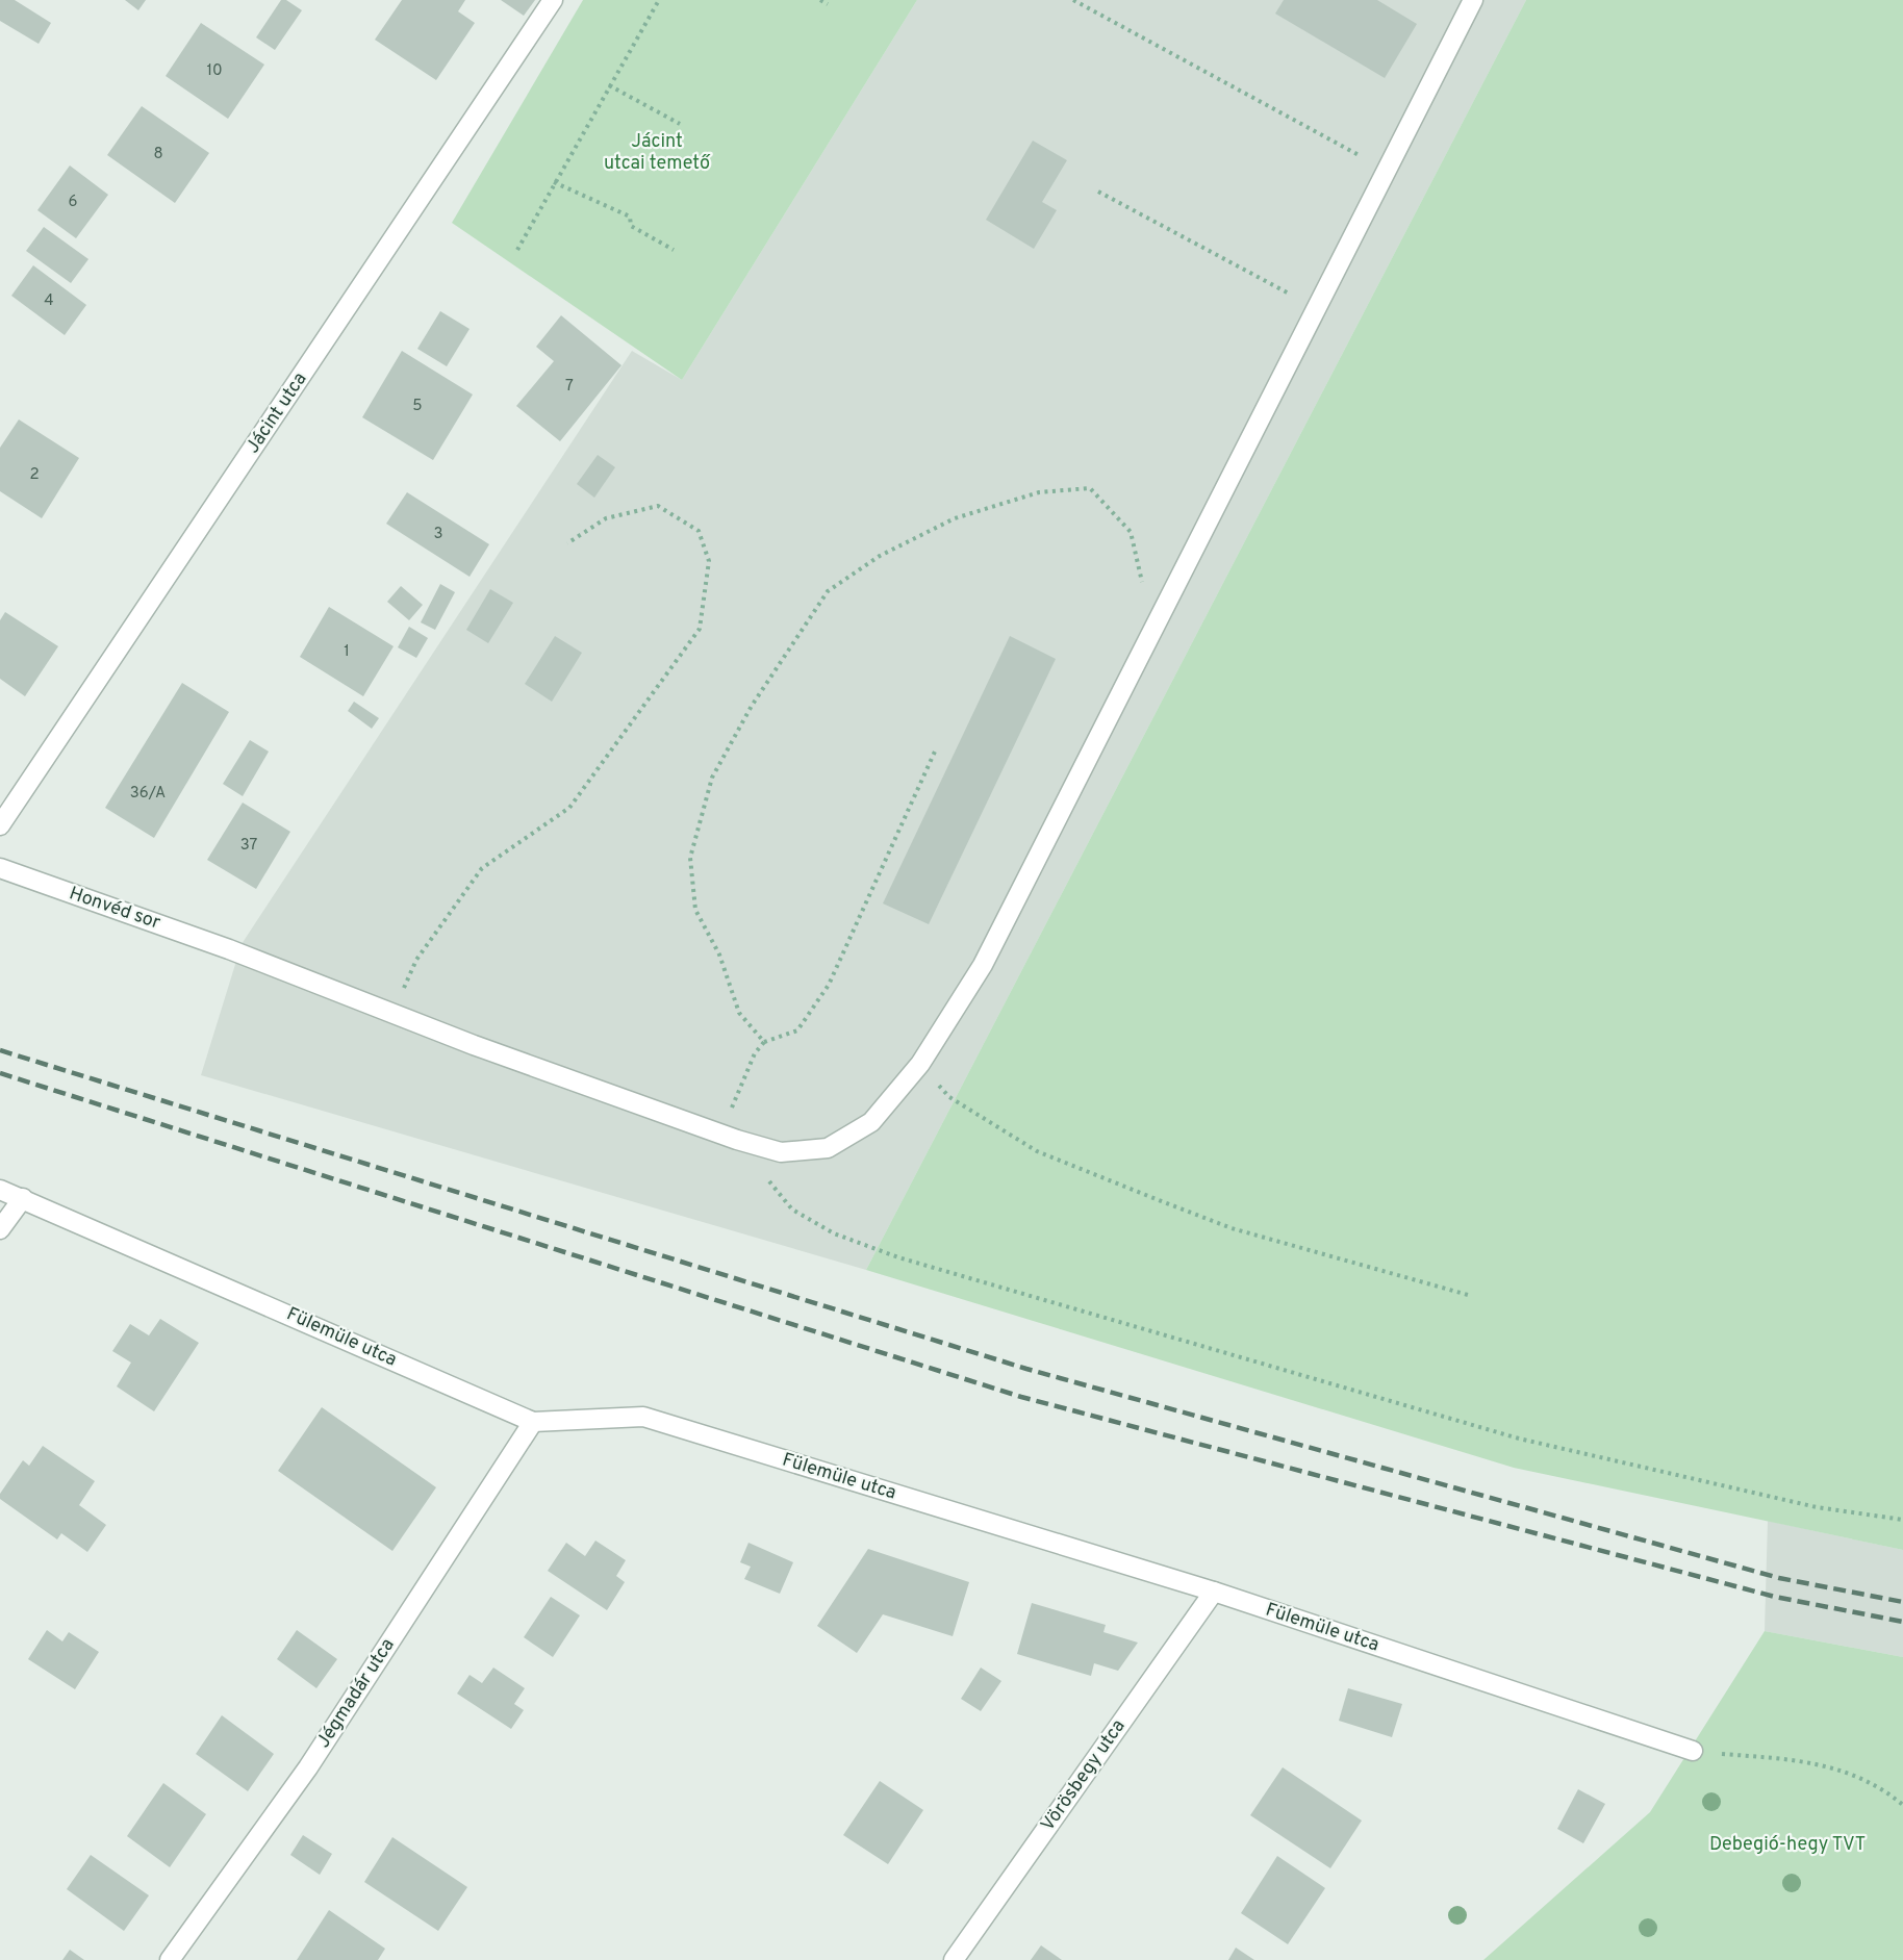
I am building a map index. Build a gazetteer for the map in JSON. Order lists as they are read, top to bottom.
{
  "streets": {
    "street": [
      "Jácint utca",
      "Honvéd sor",
      "Fülemüle utca",
      "Jégmadár utca",
      "Vörösbegy utca"
    ]
  },
  "crossings": [
    ["Fülemüle utca", "Jégmadár utca"],
    ["Fülemüle utca", "Vörösbegy utca"]
  ],
  "parks": ["Jácint utcai temető", "Debegió-hegy TVT"],
  "house_numbers": [
    "10",
    "8",
    "6",
    "4",
    "7",
    "5",
    "2",
    "3",
    "1",
    "36/A",
    "37"
  ]
}
